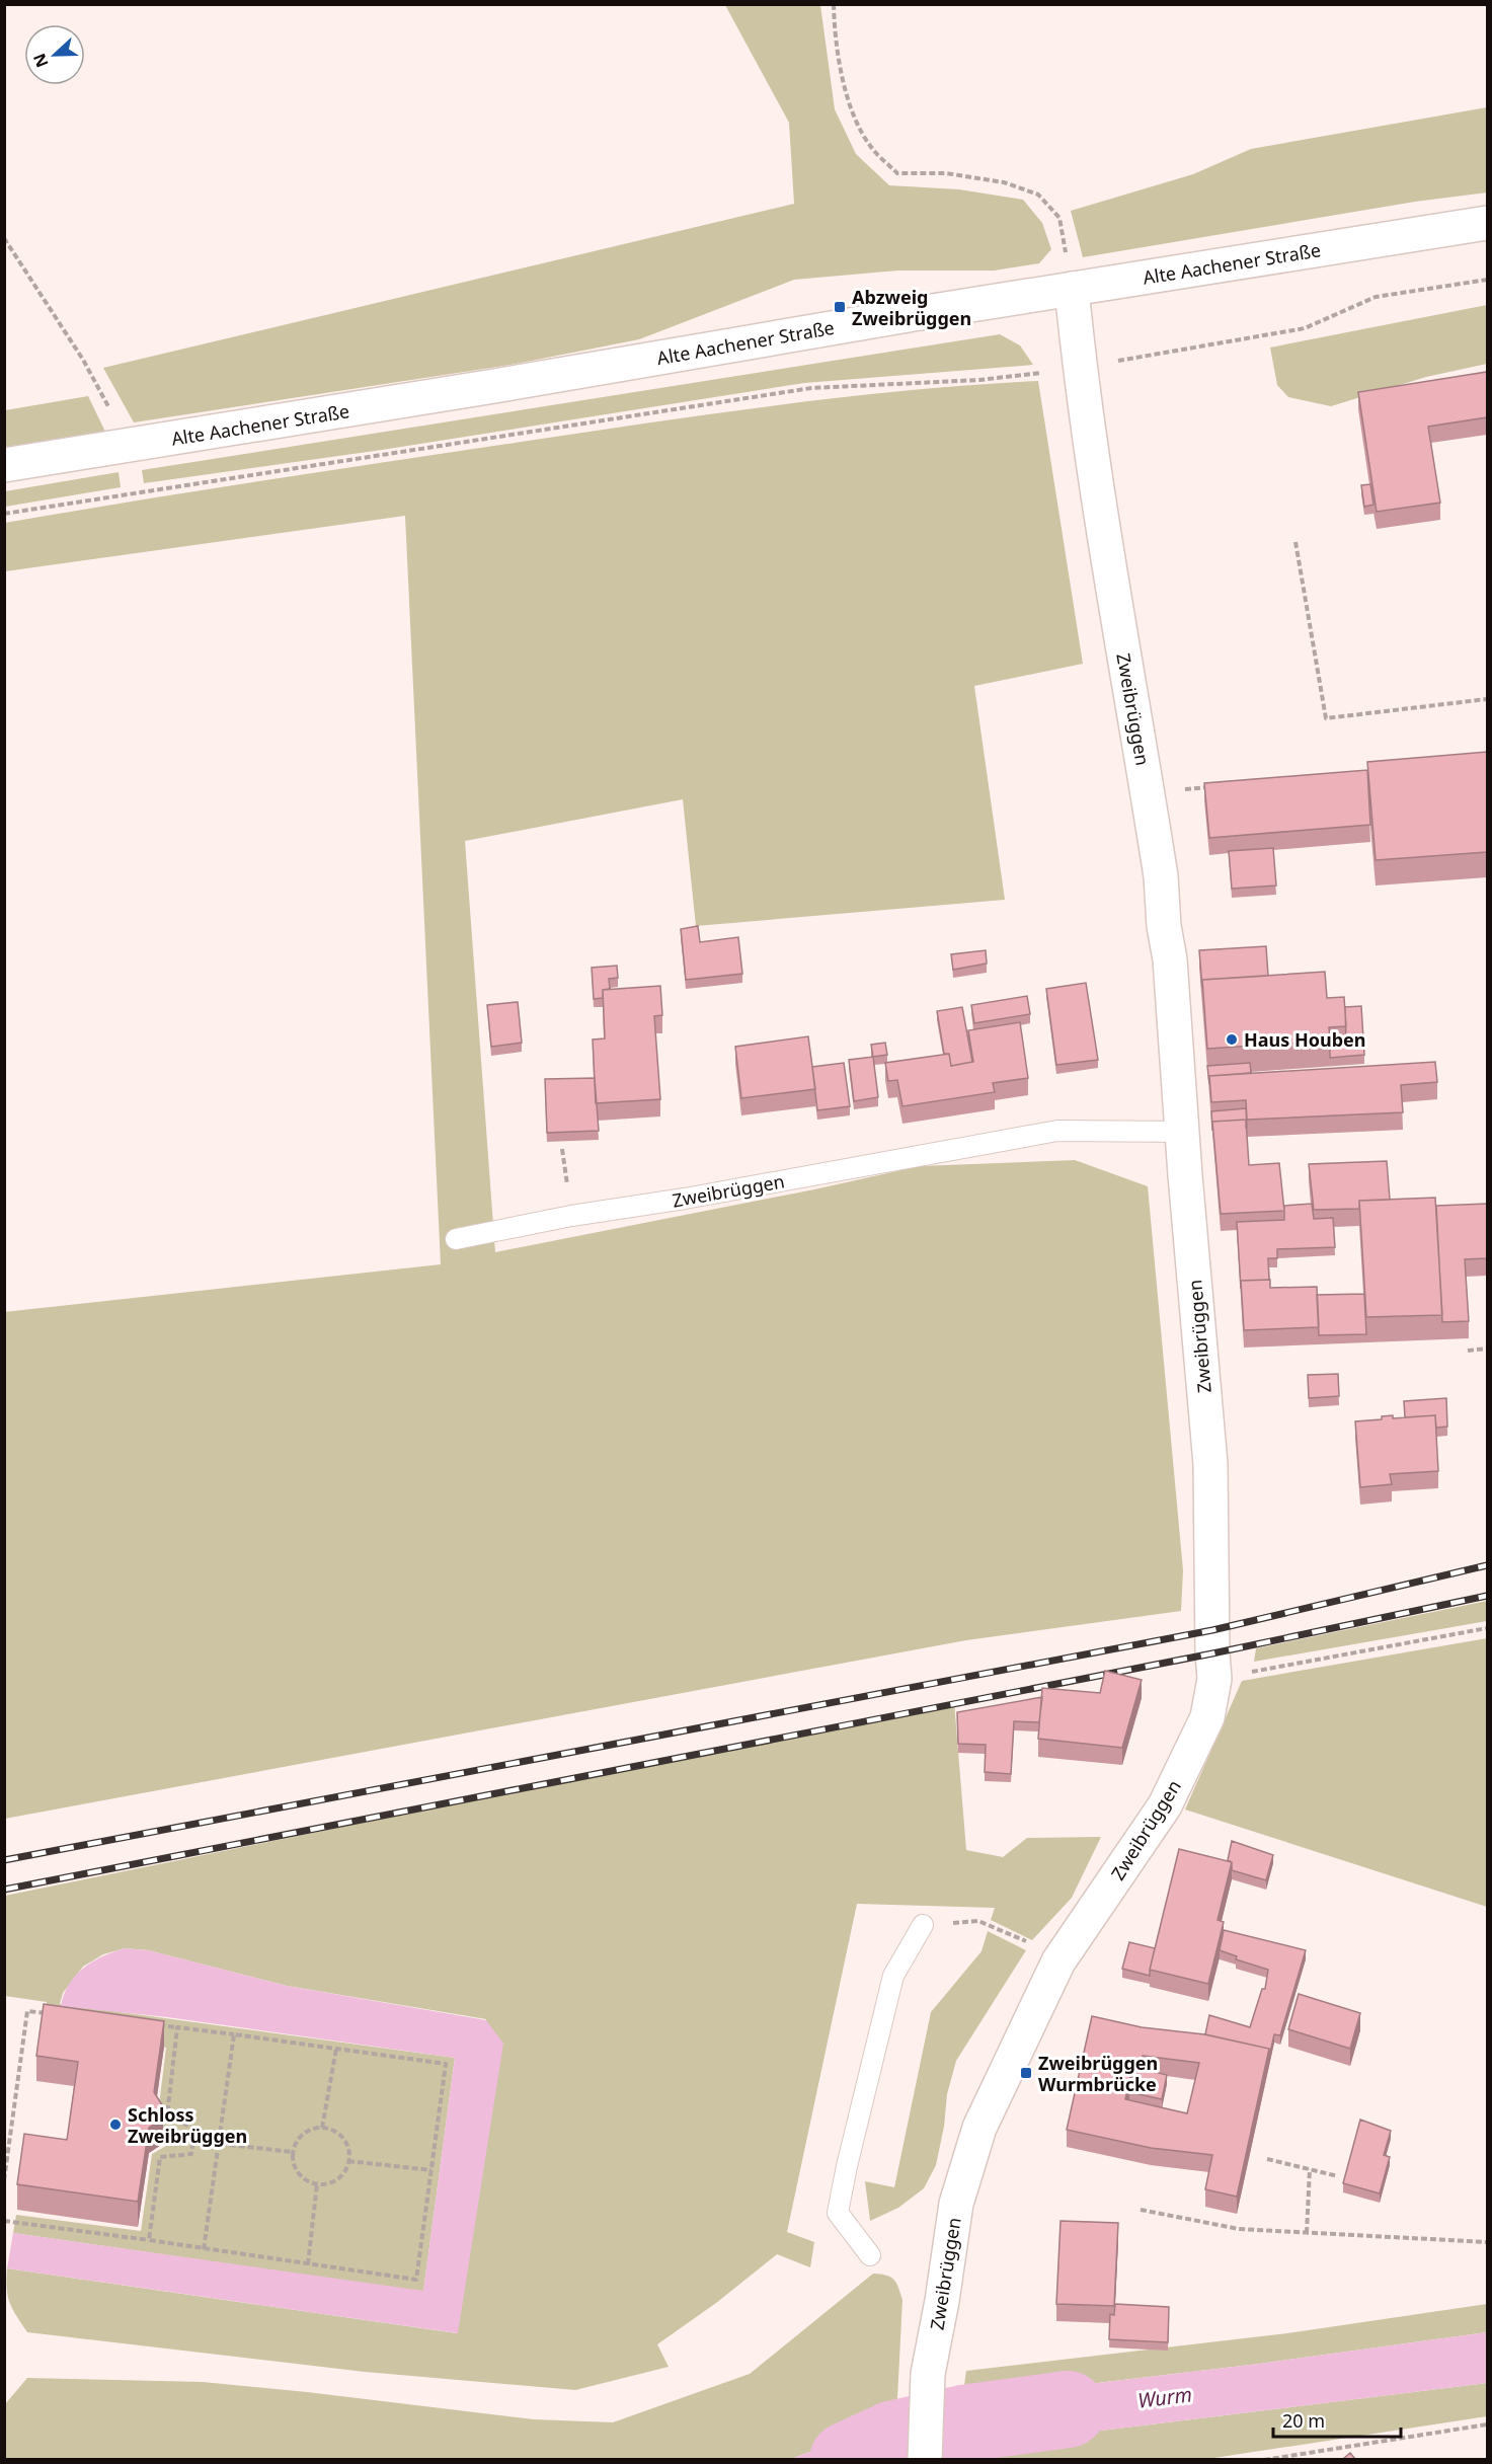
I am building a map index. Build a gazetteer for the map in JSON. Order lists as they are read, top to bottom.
{
  "streets": {
    "street": ["Alte Aachener Straße", "Zweibrüggen"]
  },
  "crossings": [
    ["Alte Aachener Straße", "Zweibrüggen"]
  ],
  "water": ["Wurm"],
  "places": {
    "transit": ["Abzweig Zweibrüggen", "Zweibrüggen Wurmbrücke"],
    "other": ["Haus Houben", "Schloss Zweibrüggen"]
  },
  "scale_bar": "20 m",
  "north": "left"
}
